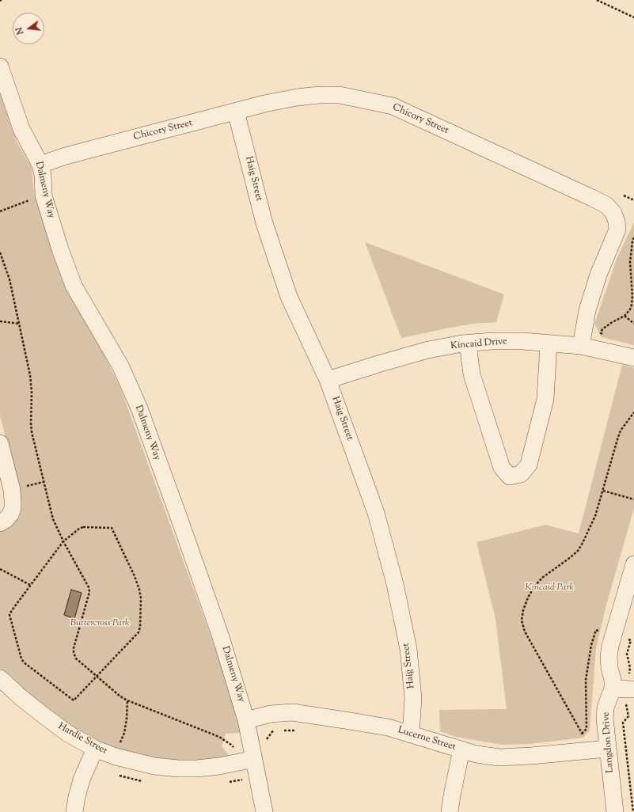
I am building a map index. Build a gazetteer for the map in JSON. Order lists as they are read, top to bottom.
{
  "streets": {
    "street": [
      "Chicory Street",
      "Haig Street",
      "Dalmeny Way",
      "Kincaid Drive",
      "Hardie Street",
      "Lucerne Street",
      "Langdon Drive"
    ]
  },
  "crossings": [
    ["Chicory Street", "Haig Street"],
    ["Chicory Street", "Dalmeny Way"],
    ["Chicory Street", "Kincaid Drive"],
    ["Haig Street", "Kincaid Drive"],
    ["Haig Street", "Lucerne Street"],
    ["Dalmeny Way", "Hardie Street"],
    ["Dalmeny Way", "Lucerne Street"],
    ["Lucerne Street", "Langdon Drive"]
  ],
  "parks": ["Kincaid Park", "Buttercross Park"],
  "north": "left"
}
